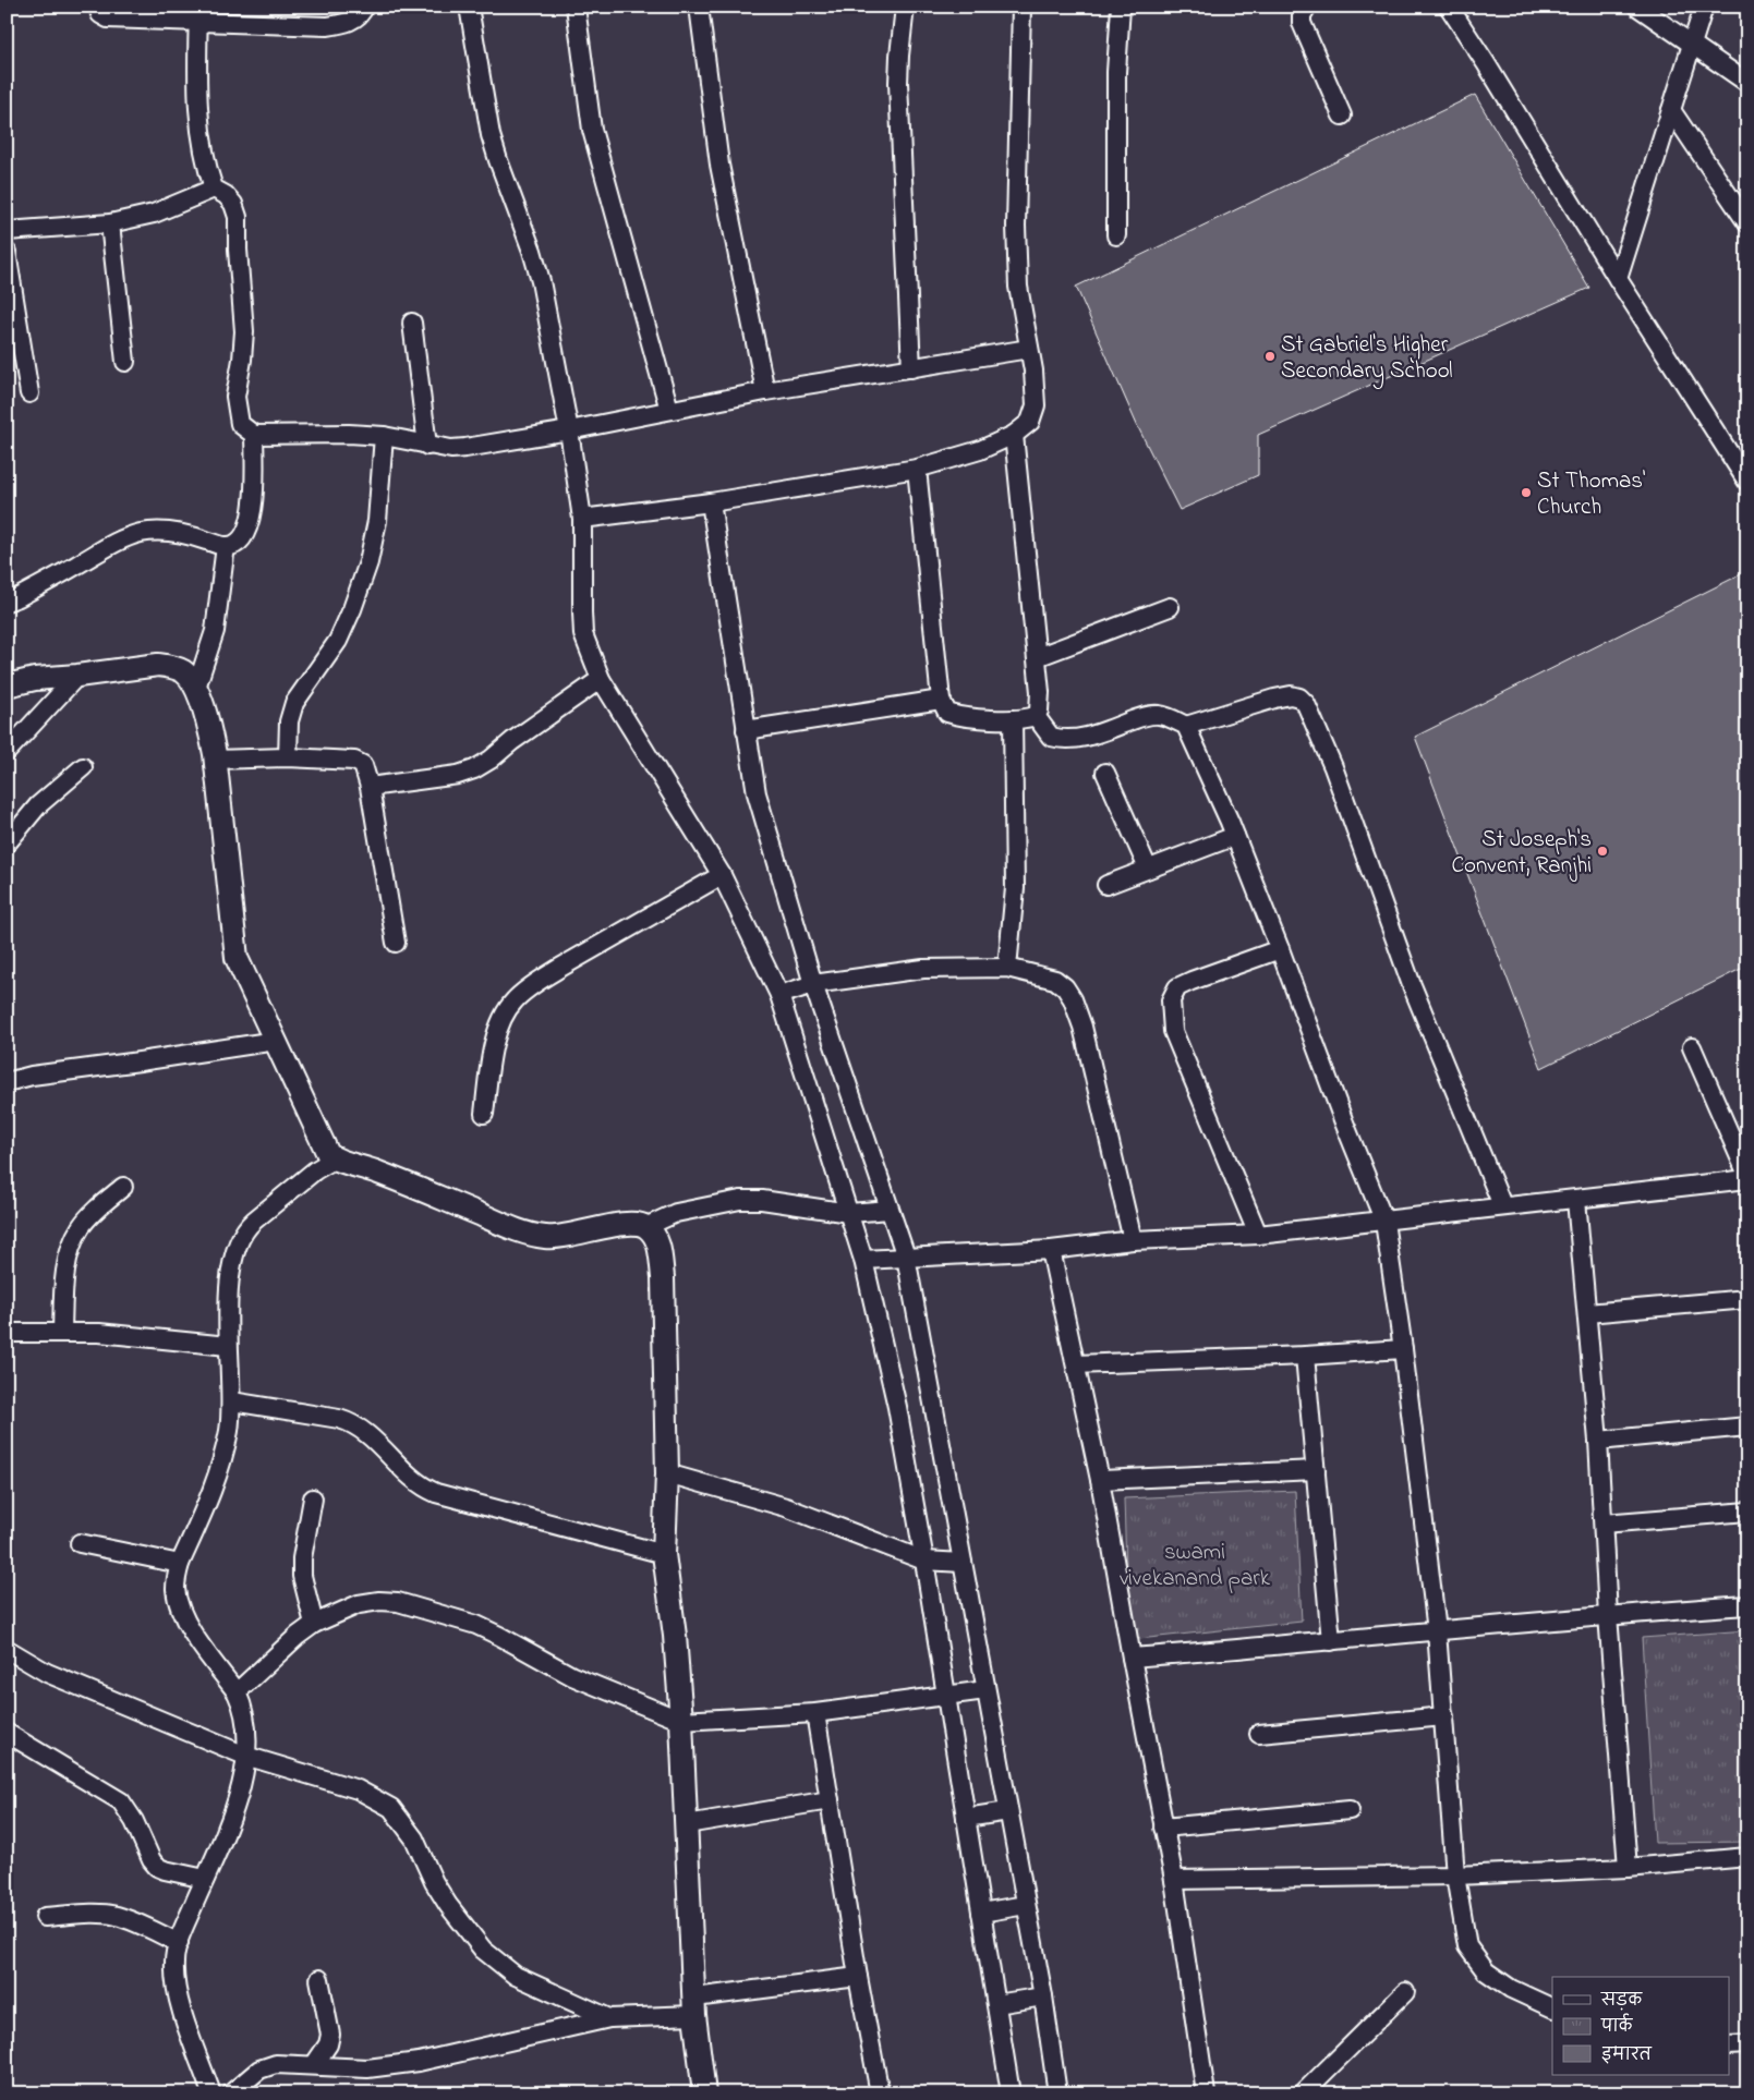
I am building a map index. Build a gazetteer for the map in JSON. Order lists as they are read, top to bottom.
{
  "parks": ["swami vivekanand park"],
  "places": ["St Gabriel's Higher Secondary School", "St Thomas' Church", "St Joseph's Convent, Ranjhi"],
  "legend": ["सड़क", "पार्क", "इमारत"]
}
